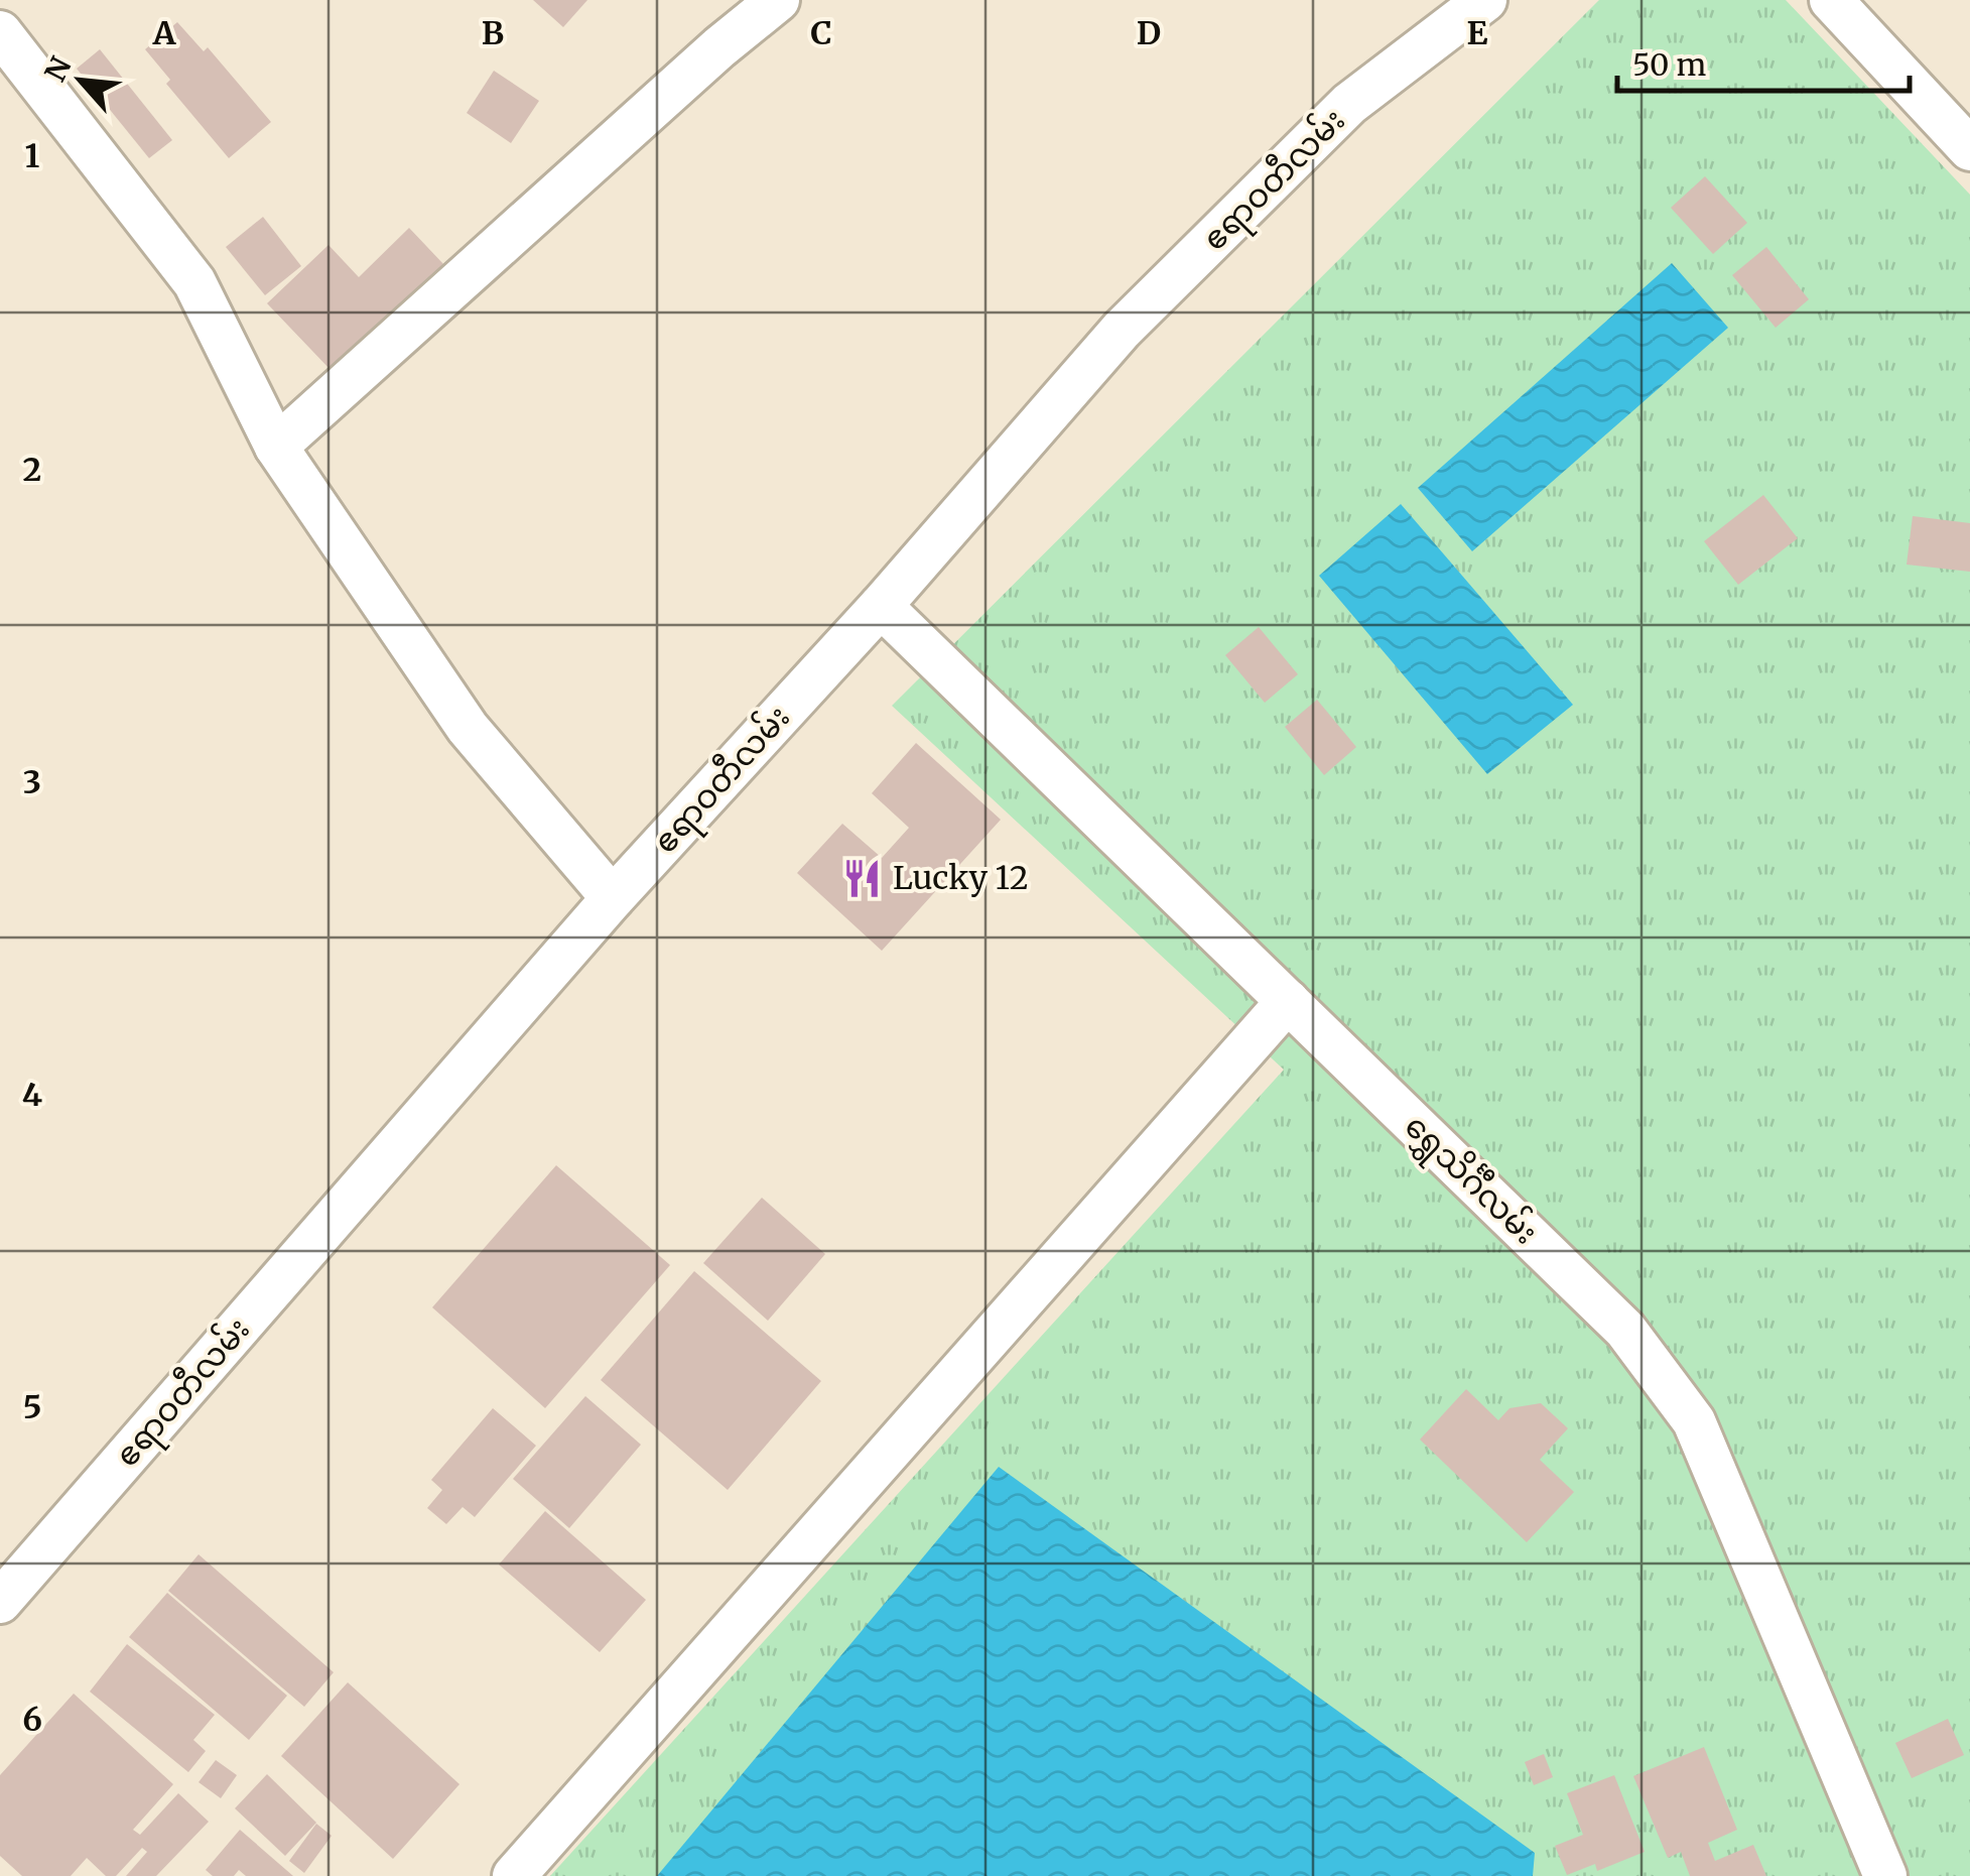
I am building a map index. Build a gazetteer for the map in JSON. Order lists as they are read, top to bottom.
{
  "streets": {
    "street": ["ဧရာဝတီလမ်း", "ရွှေသိင်္ဂီလမ်း"]
  },
  "crossings": [
    ["ဧရာဝတီလမ်း", "ရွှေသိင်္ဂီလမ်း"]
  ],
  "places": {
    "restaurant": ["Lucky 12"]
  },
  "scale_bar": "50 m",
  "north": "top left",
  "grid": {
    "columns": [
      "A",
      "B",
      "C",
      "D",
      "E"
    ],
    "rows": [
      "1",
      "2",
      "3",
      "4",
      "5",
      "6"
    ]
  }
}
